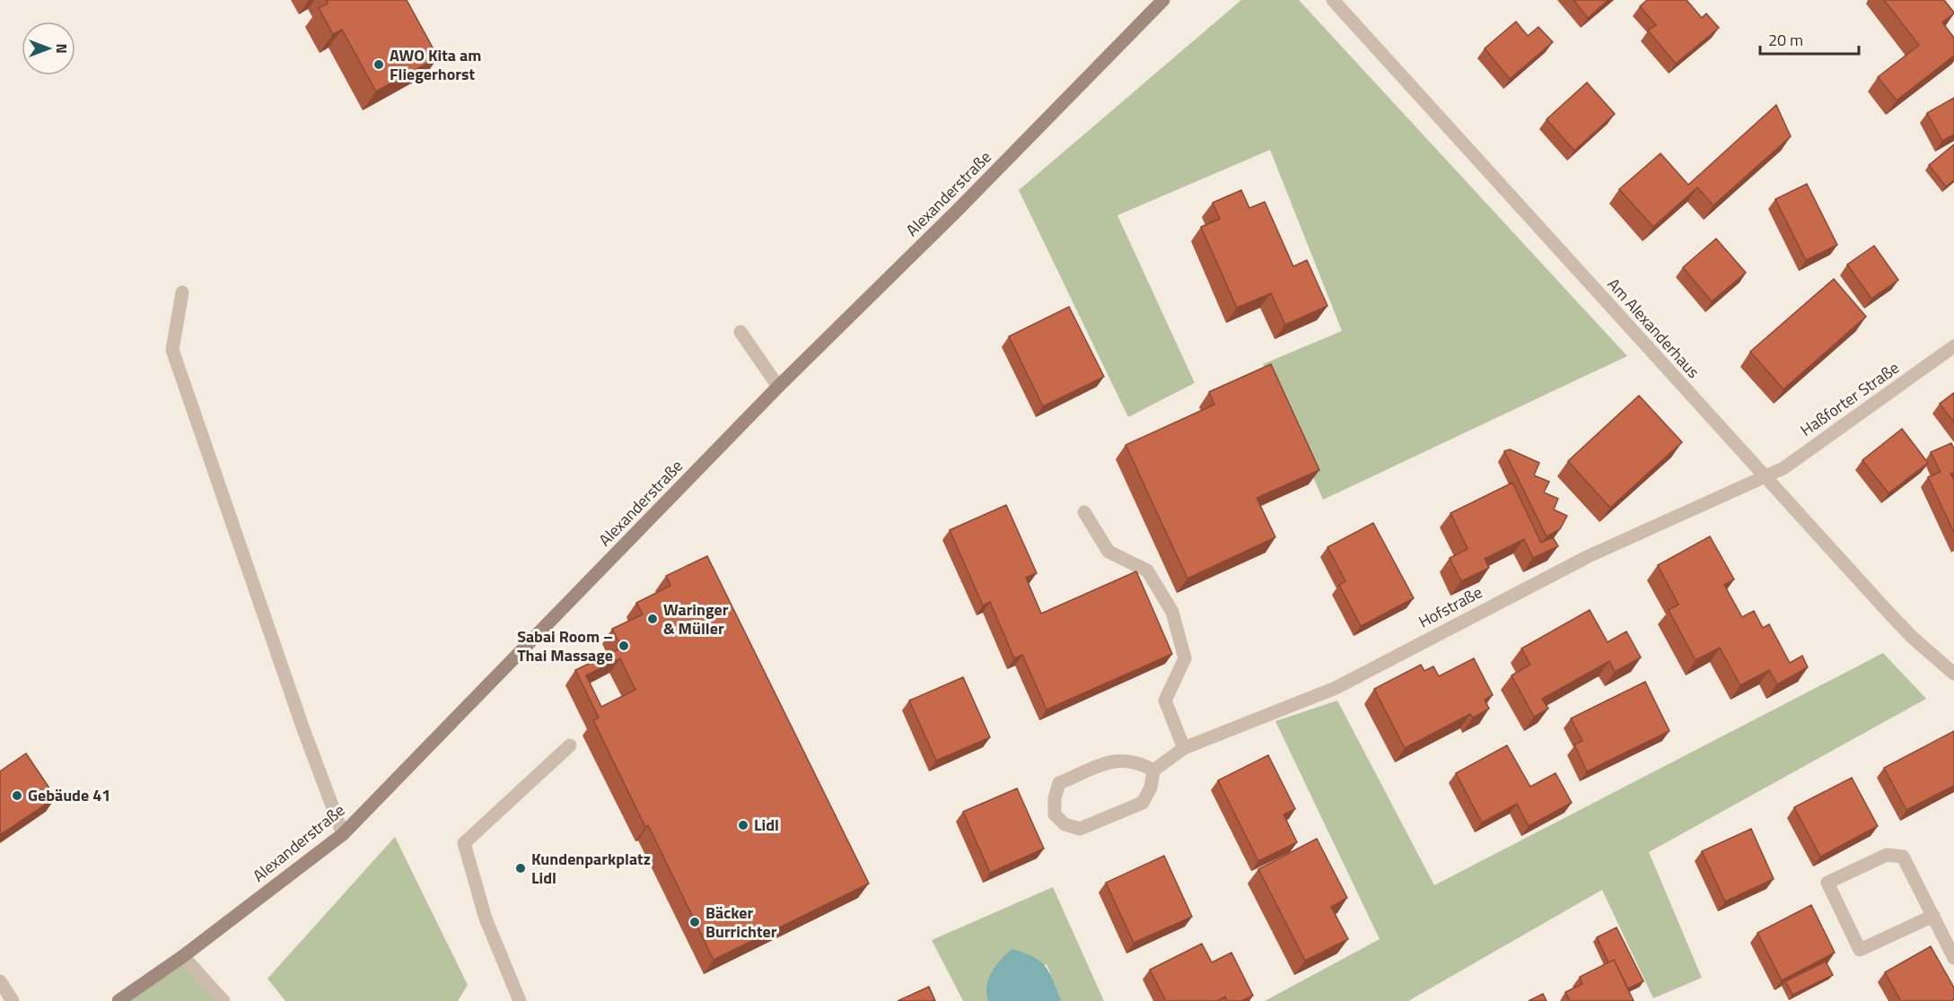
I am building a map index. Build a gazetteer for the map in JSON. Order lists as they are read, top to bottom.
{
  "streets": {
    "main road": ["Alexanderstraße"],
    "street": ["Am Alexanderhaus", "Haßforter Straße", "Hofstraße"]
  },
  "crossings": [
    ["Am Alexanderhaus", "Haßforter Straße"],
    ["Am Alexanderhaus", "Hofstraße"],
    ["Haßforter Straße", "Hofstraße"]
  ],
  "places": [
    "AWO Kita am Fliegerhorst",
    "Waringer & Müller",
    "Sabai Room – Thai Massage",
    "Gebäude 41",
    "Lidl",
    "Kundenparkplatz Lidl",
    "Bäcker Burrichter"
  ],
  "scale_bar": "20 m",
  "north": "right"
}
